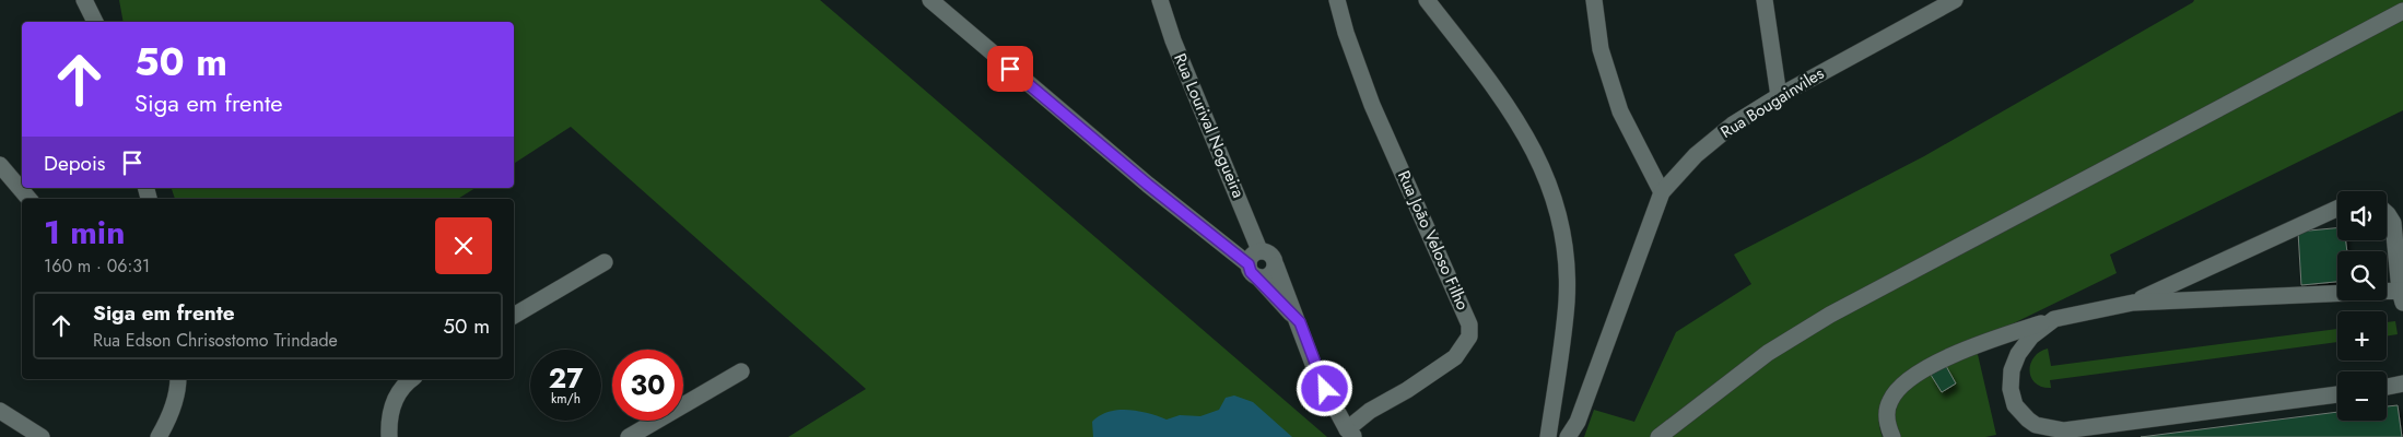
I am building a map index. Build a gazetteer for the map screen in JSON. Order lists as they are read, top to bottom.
{
  "streets": {
    "street": ["Rua Bougainviles", "Rua Lourival Nogueira", "Rua João Veloso Filho"]
  },
  "page": {
    "turn": ["50 m", "Siga em frente"],
    "then": "Depois",
    "map_buttons": ["+", "−"],
    "heading": ["1 min", "160 m · 06:31"],
    "list": [
      {
        "name": "Siga em frente",
        "note": "Rua Edson Chrisostomo Trindade",
        "value": "50 m"
      }
    ],
    "speed": "27 km/h",
    "limit": "30"
  }
}
